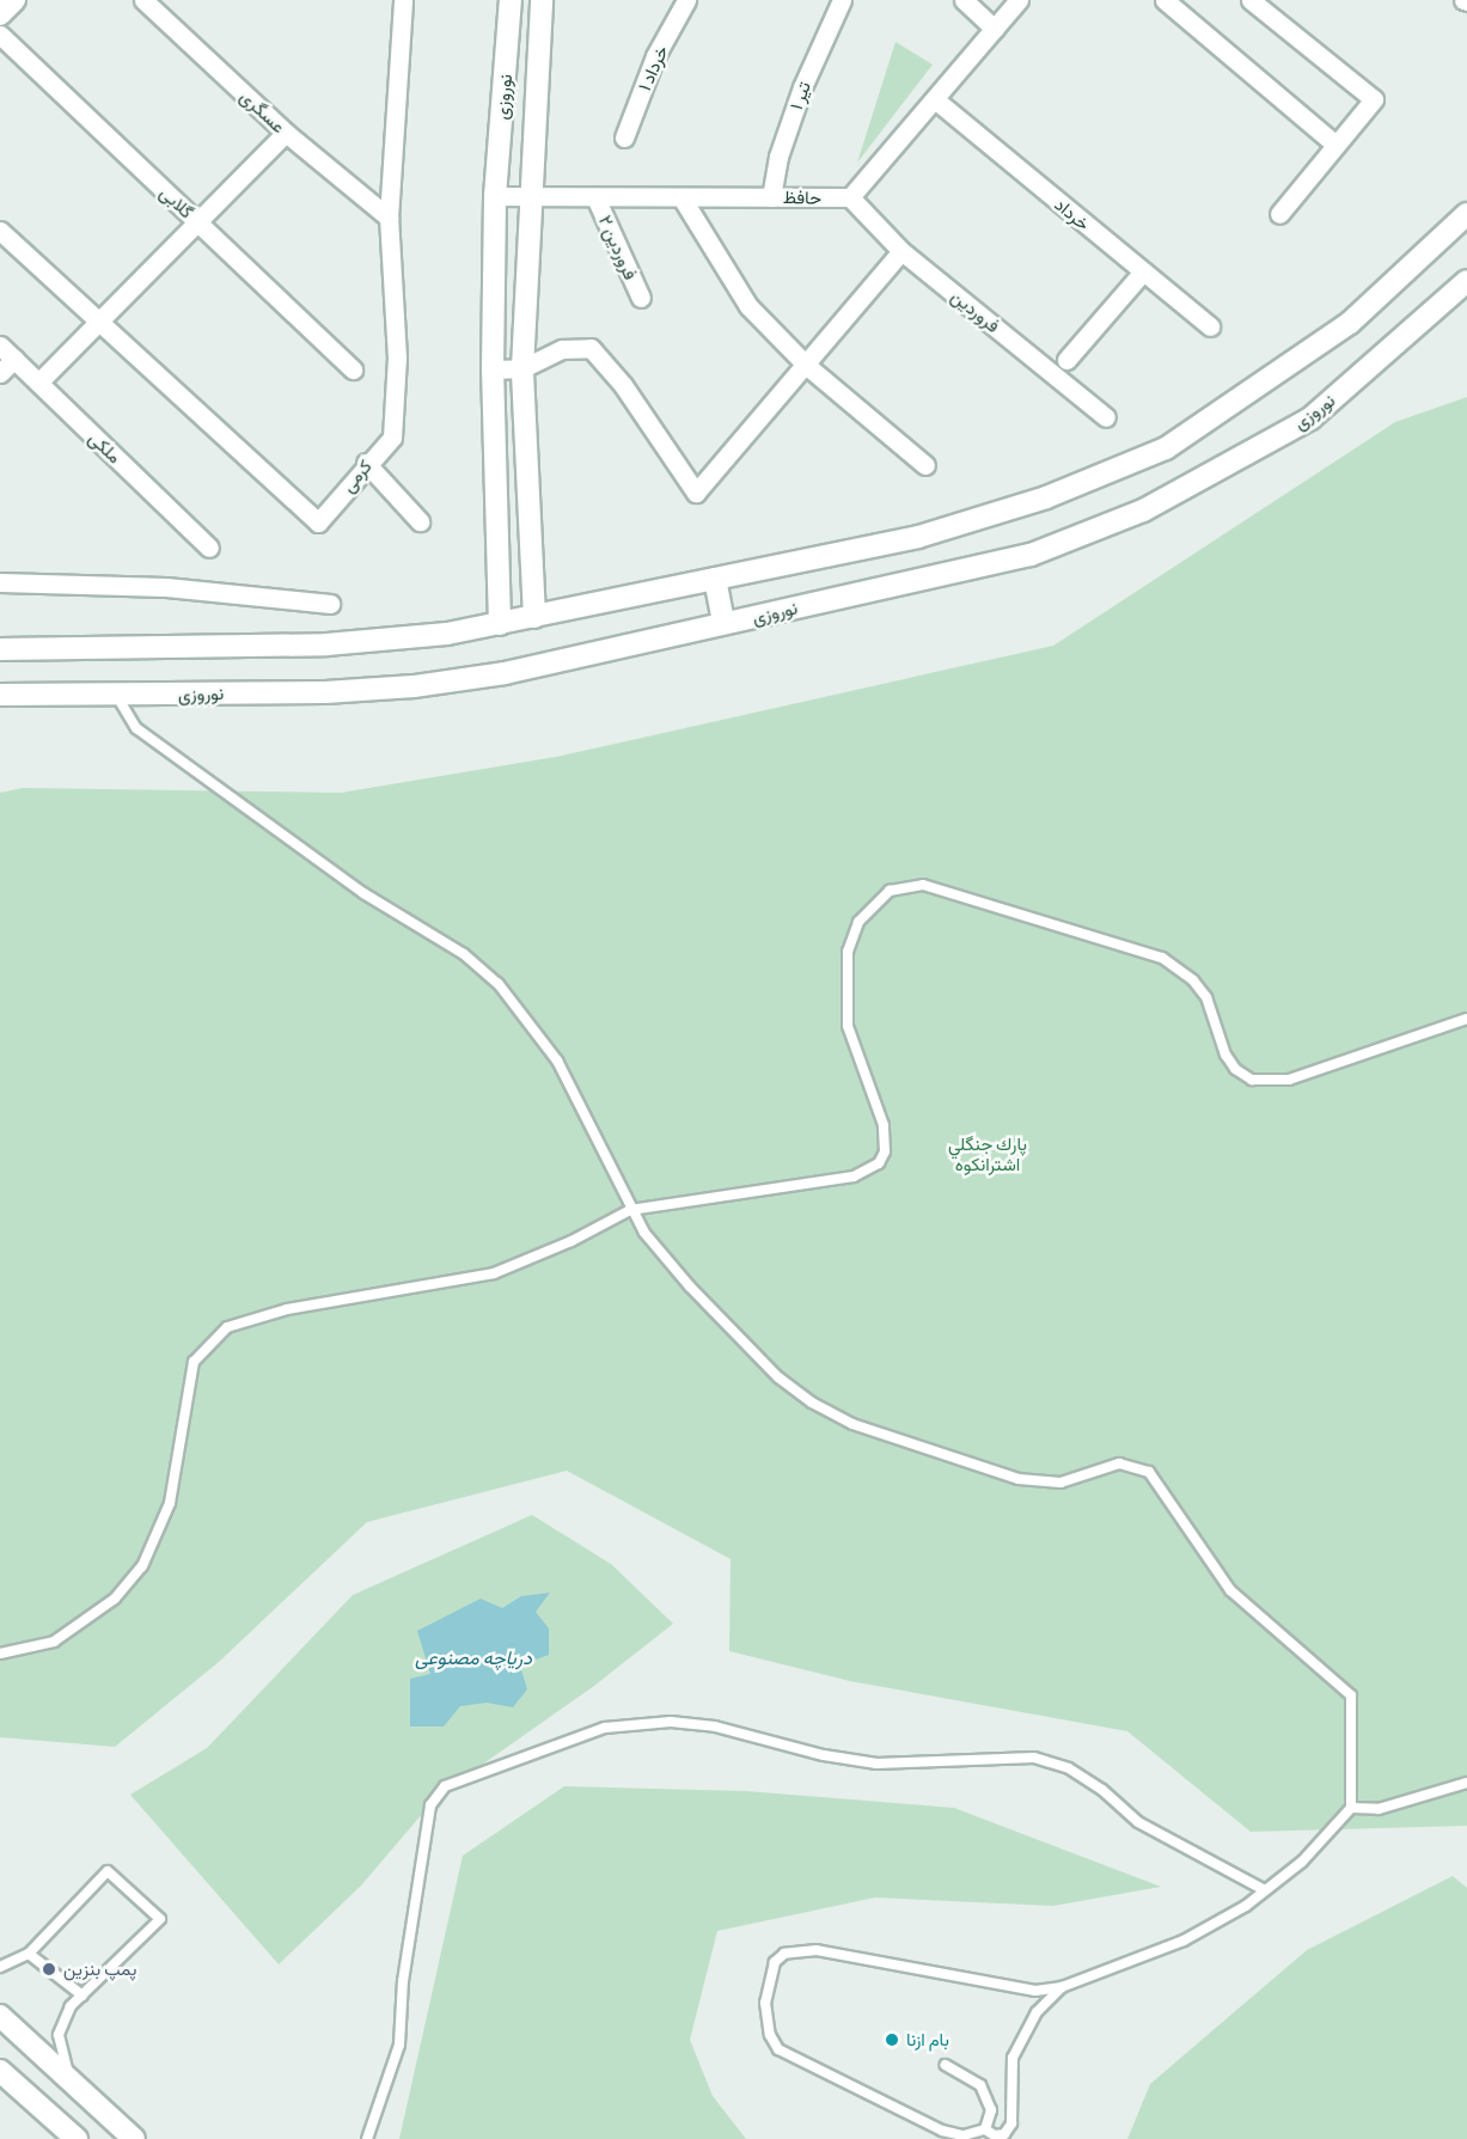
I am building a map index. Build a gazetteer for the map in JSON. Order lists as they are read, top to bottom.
{
  "streets": {
    "street": [
      "خرداد ۱",
      "تیر ۱",
      "نوروزی",
      "عسگری",
      "حافظ",
      "گلابی",
      "خرداد",
      "فروردین ۲",
      "فروردین",
      "ملکی",
      "کرمی"
    ]
  },
  "crossings": [
    ["تیر ۱", "حافظ"],
    ["نوروزی", "حافظ"],
    ["عسگری", "کرمی"],
    ["حافظ", "فروردین ۲"],
    ["حافظ", "فروردین"]
  ],
  "water": ["دریاچه مصنوعی"],
  "parks": ["پارك جنگلي اشترانكوه"],
  "places": ["پمپ بنزین", "بام ازنا"]
}
